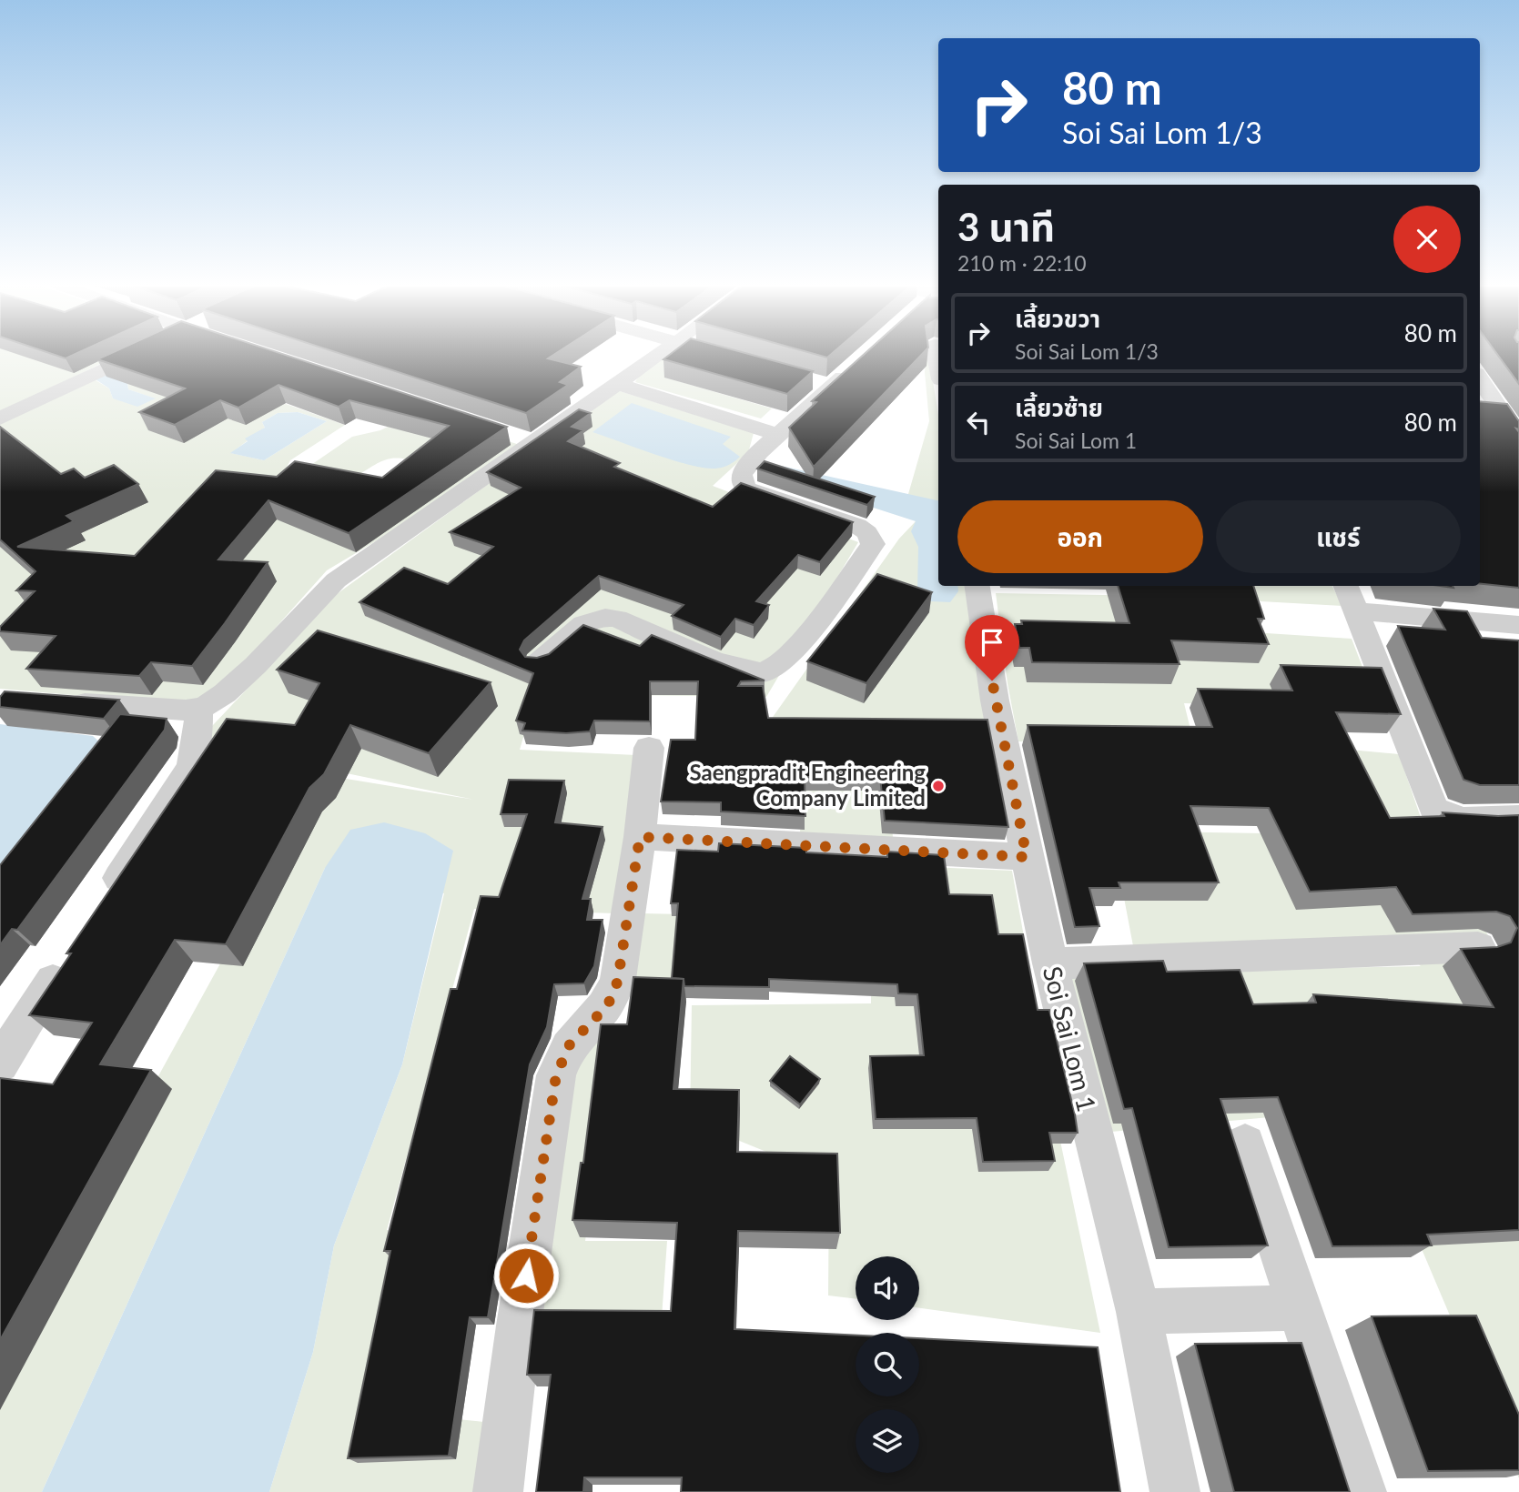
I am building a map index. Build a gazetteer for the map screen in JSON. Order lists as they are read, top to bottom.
{
  "streets": {
    "street": ["Soi Sai Lom 1"]
  },
  "places": ["Saengpradit Engineering Company Limited"],
  "page": {
    "turn": ["80 m", "Soi Sai Lom 1/3"],
    "heading": ["3 นาที", "210 m · 22:10"],
    "list": [
      {
        "name": "เลี้ยวขวา",
        "note": "Soi Sai Lom 1/3",
        "value": "80 m"
      },
      {
        "name": "เลี้ยวซ้าย",
        "note": "Soi Sai Lom 1",
        "value": "80 m"
      }
    ],
    "buttons": ["ออก", "แชร์"]
  }
}
